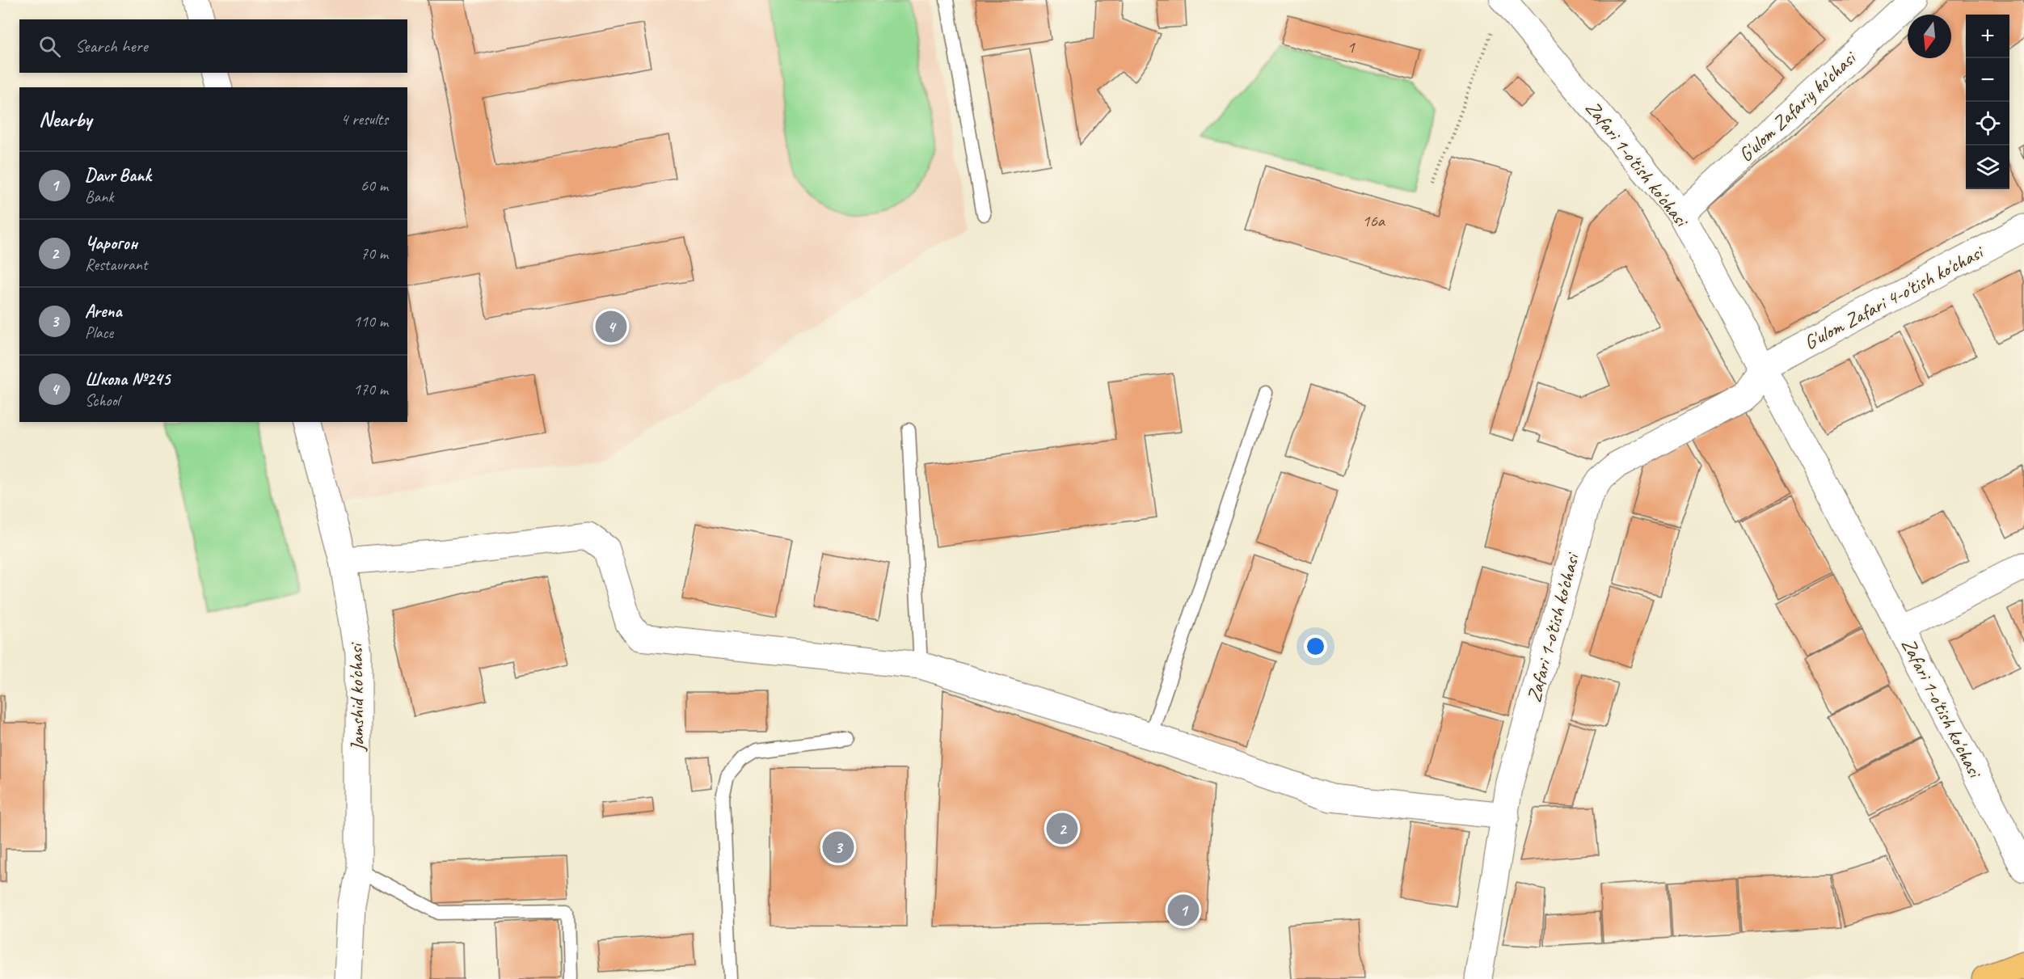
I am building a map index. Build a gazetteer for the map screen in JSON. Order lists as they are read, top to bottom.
{
  "streets": {
    "street": [
      "G'ulom Zafariy ko'chasi",
      "Zafari 1-o'tish ko'chasi",
      "G'ulom Zafari 4-o'tish ko'chasi",
      "Jamshid ko'chasi"
    ]
  },
  "crossings": [
    ["G'ulom Zafariy ko'chasi", "Zafari 1-o'tish ko'chasi"],
    ["Zafari 1-o'tish ko'chasi", "G'ulom Zafari 4-o'tish ko'chasi"]
  ],
  "house_numbers": ["1", "16а"],
  "north": "bottom",
  "page": {
    "map_buttons": ["+", "−"],
    "search": "Search here",
    "heading": ["Nearby", "4 results"],
    "list": [
      {
        "mark": "1",
        "name": "Davr Bank",
        "note": "Bank",
        "value": "60 m"
      },
      {
        "mark": "2",
        "name": "Чарогон",
        "note": "Restaurant",
        "value": "70 m"
      },
      {
        "mark": "3",
        "name": "Arena",
        "note": "Place",
        "value": "110 m"
      },
      {
        "mark": "4",
        "name": "Школа №245",
        "note": "School",
        "value": "170 m"
      }
    ],
    "pins": [
      "4",
      "2",
      "3",
      "1"
    ]
  }
}
